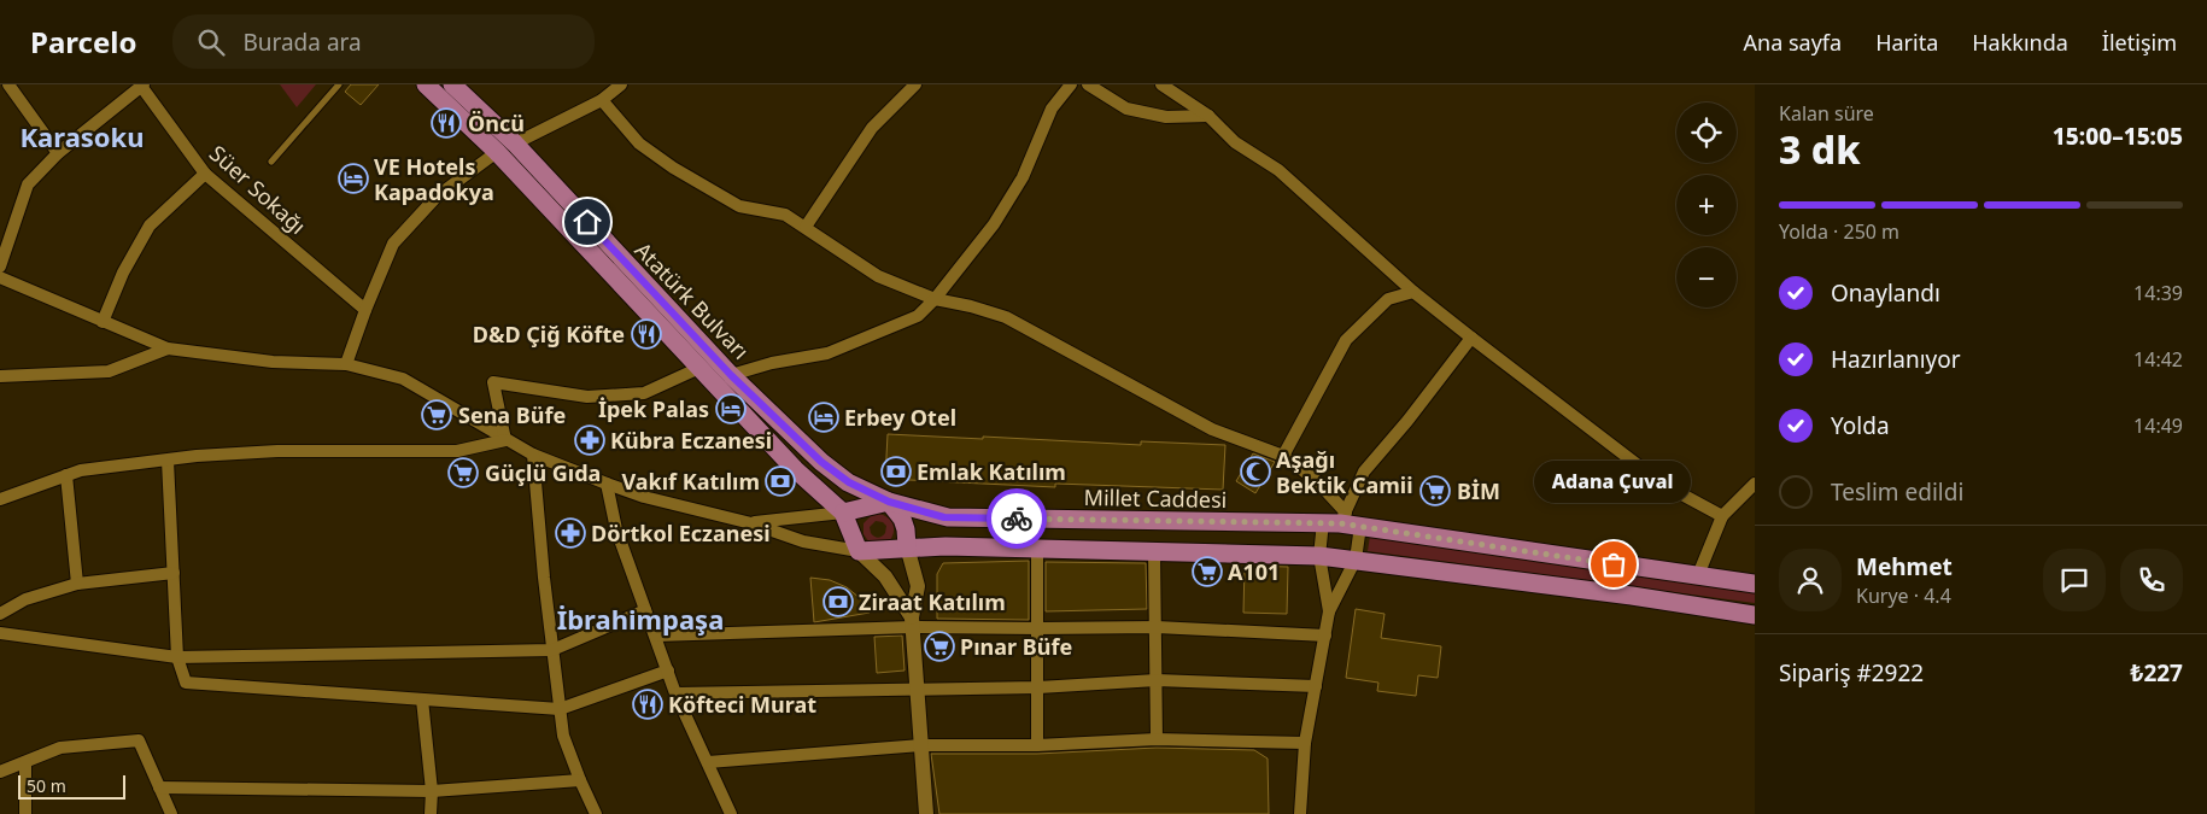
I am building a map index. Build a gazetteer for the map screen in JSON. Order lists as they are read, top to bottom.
{
  "streets": {
    "main road": ["Atatürk Bulvarı", "Millet Caddesi"],
    "street": ["Süer Sokağı"]
  },
  "crossings": [
    ["Atatürk Bulvarı", "Millet Caddesi"]
  ],
  "districts": ["Karasoku", "İbrahimpaşa"],
  "places": {
    "restaurant": ["Öncü", "D&D Çiğ Köfte", "Köfteci Murat"],
    "hotel": ["VE Hotels Kapadokya", "İpek Palas", "Erbey Otel"],
    "supermarket": [
      "Sena Büfe",
      "Güçlü Gıda",
      "BİM",
      "A101",
      "Pınar Büfe"
    ],
    "pharmacy": ["Kübra Eczanesi", "Dörtkol Eczanesi"],
    "bank": ["Emlak Katılım", "Vakıf Katılım", "Ziraat Katılım"],
    "mosque": ["Aşağı Bektik Camii"],
    "other": ["Adana Çuval"]
  },
  "scale_bar": "50 m",
  "page": {
    "header": "Parcelo",
    "search": "Burada ara",
    "nav": [
      "Ana sayfa",
      "Harita",
      "Hakkında",
      "İletişim"
    ],
    "heading": ["3 dk", "Kalan süre", "15:00–15:05"],
    "panel": [
      "Mehmet",
      "Kurye · 4.4",
      "Sipariş #2922",
      "₺227"
    ],
    "map_buttons": ["+", "−"],
    "bar": "Yolda · 250 m",
    "list": [
      ["Onaylandı", "14:39"],
      ["Hazırlanıyor", "14:42"],
      ["Yolda", "14:49"],
      "Teslim edildi"
    ],
    "bubble": "Adana Çuval",
    "scale": "50 m"
  }
}
